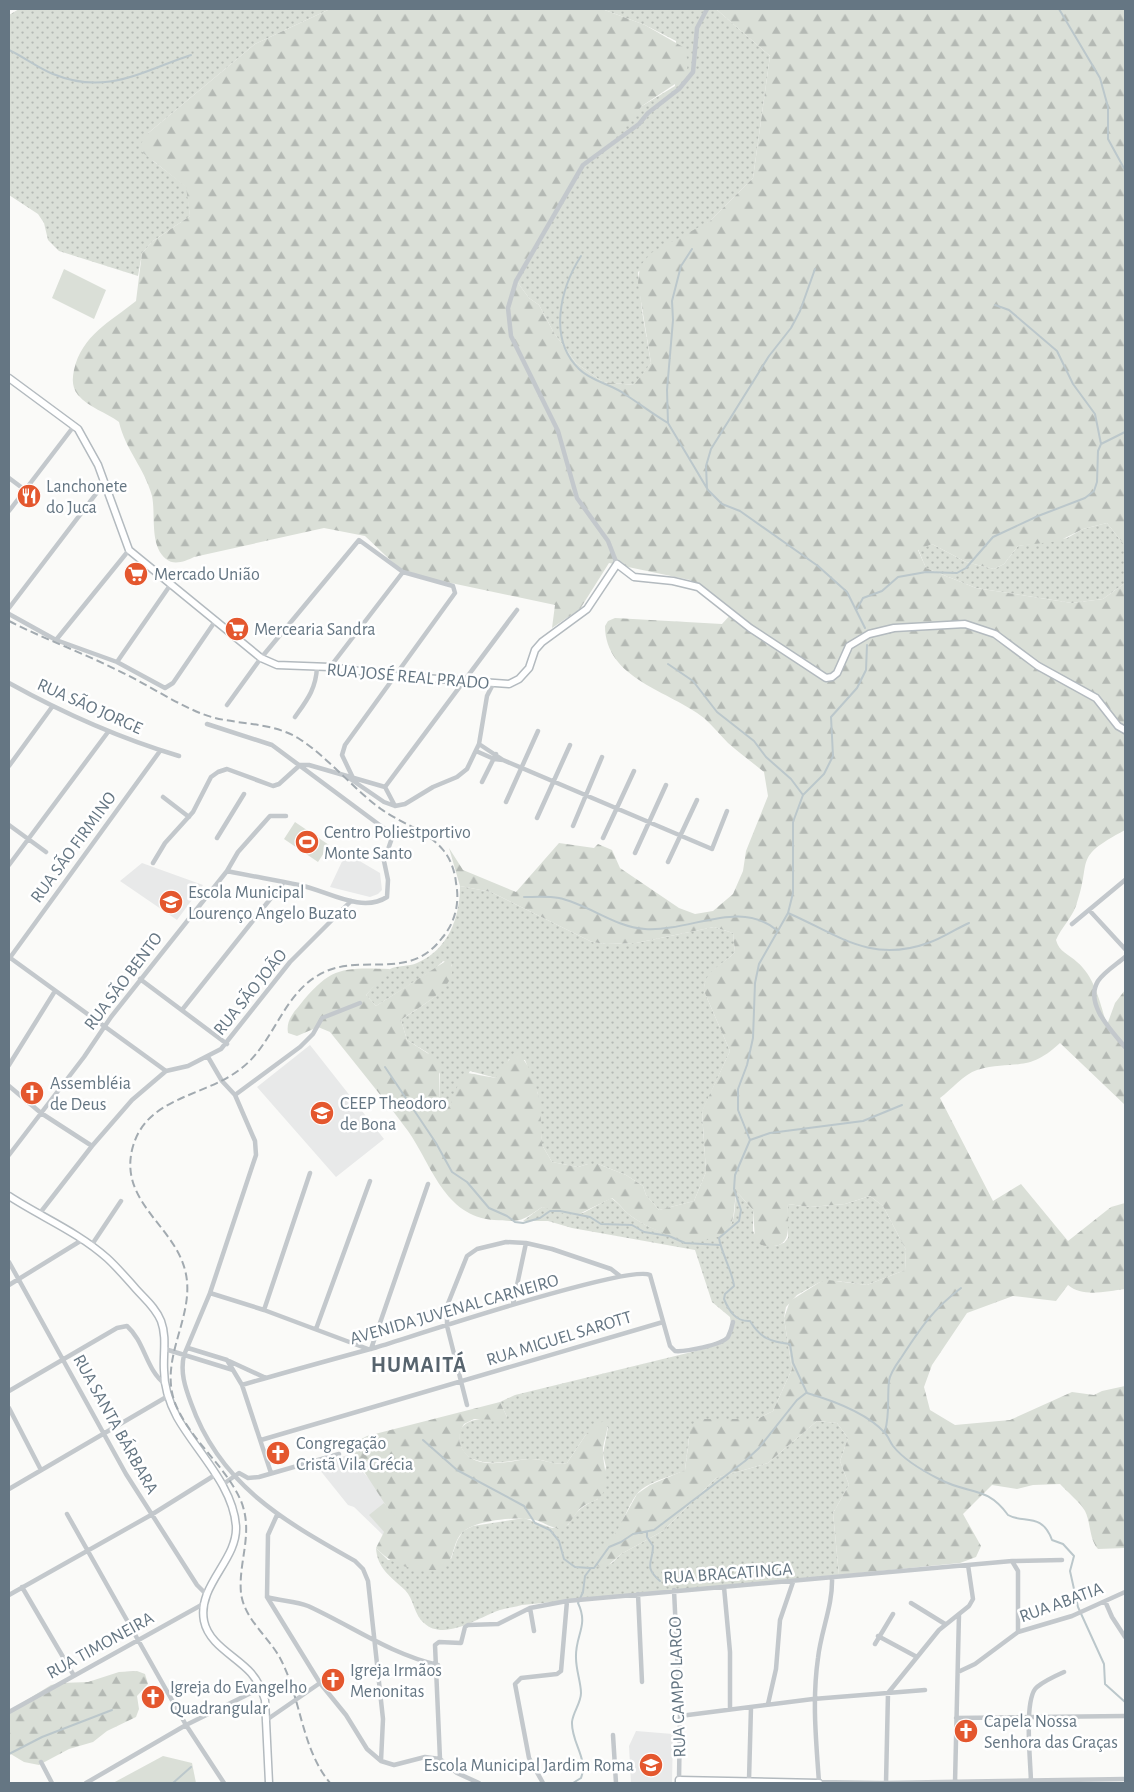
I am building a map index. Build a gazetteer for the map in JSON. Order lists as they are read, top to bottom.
{
  "streets": {
    "street": [
      "RUA JOSÉ REAL PRADO",
      "RUA SÃO JORGE",
      "RUA SÃO FIRMINO",
      "RUA SÃO BENTO",
      "RUA SÃO JOÃO",
      "AVENIDA JUVENAL CARNEIRO",
      "RUA MIGUEL SAROTT",
      "RUA SANTA BÁRBARA",
      "RUA BRACATINGA",
      "RUA ABATIA",
      "RUA TIMONEIRA",
      "RUA CAMPO LARGO"
    ]
  },
  "crossings": [
    ["RUA SÃO JORGE", "RUA SÃO FIRMINO"],
    ["AVENIDA JUVENAL CARNEIRO", "RUA MIGUEL SAROTT"],
    ["RUA BRACATINGA", "RUA CAMPO LARGO"]
  ],
  "districts": ["HUMAITÁ"],
  "places": {
    "restaurant": ["Lanchonete do Juca"],
    "supermarket": ["Mercado União", "Mercearia Sandra"],
    "sports": ["Centro Poliestportivo Monte Santo"],
    "school or university": ["Escola Municipal Lourenço Angelo Buzato", "CEEP Theodoro de Bona", "Escola Municipal Jardim Roma"],
    "church": [
      "Assembléia de Deus",
      "Congregação Cristã Vila Grécia",
      "Igreja Irmãos Menonitas",
      "Igreja do Evangelho Quadrangular",
      "Capela Nossa Senhora das Graças"
    ]
  }
}
